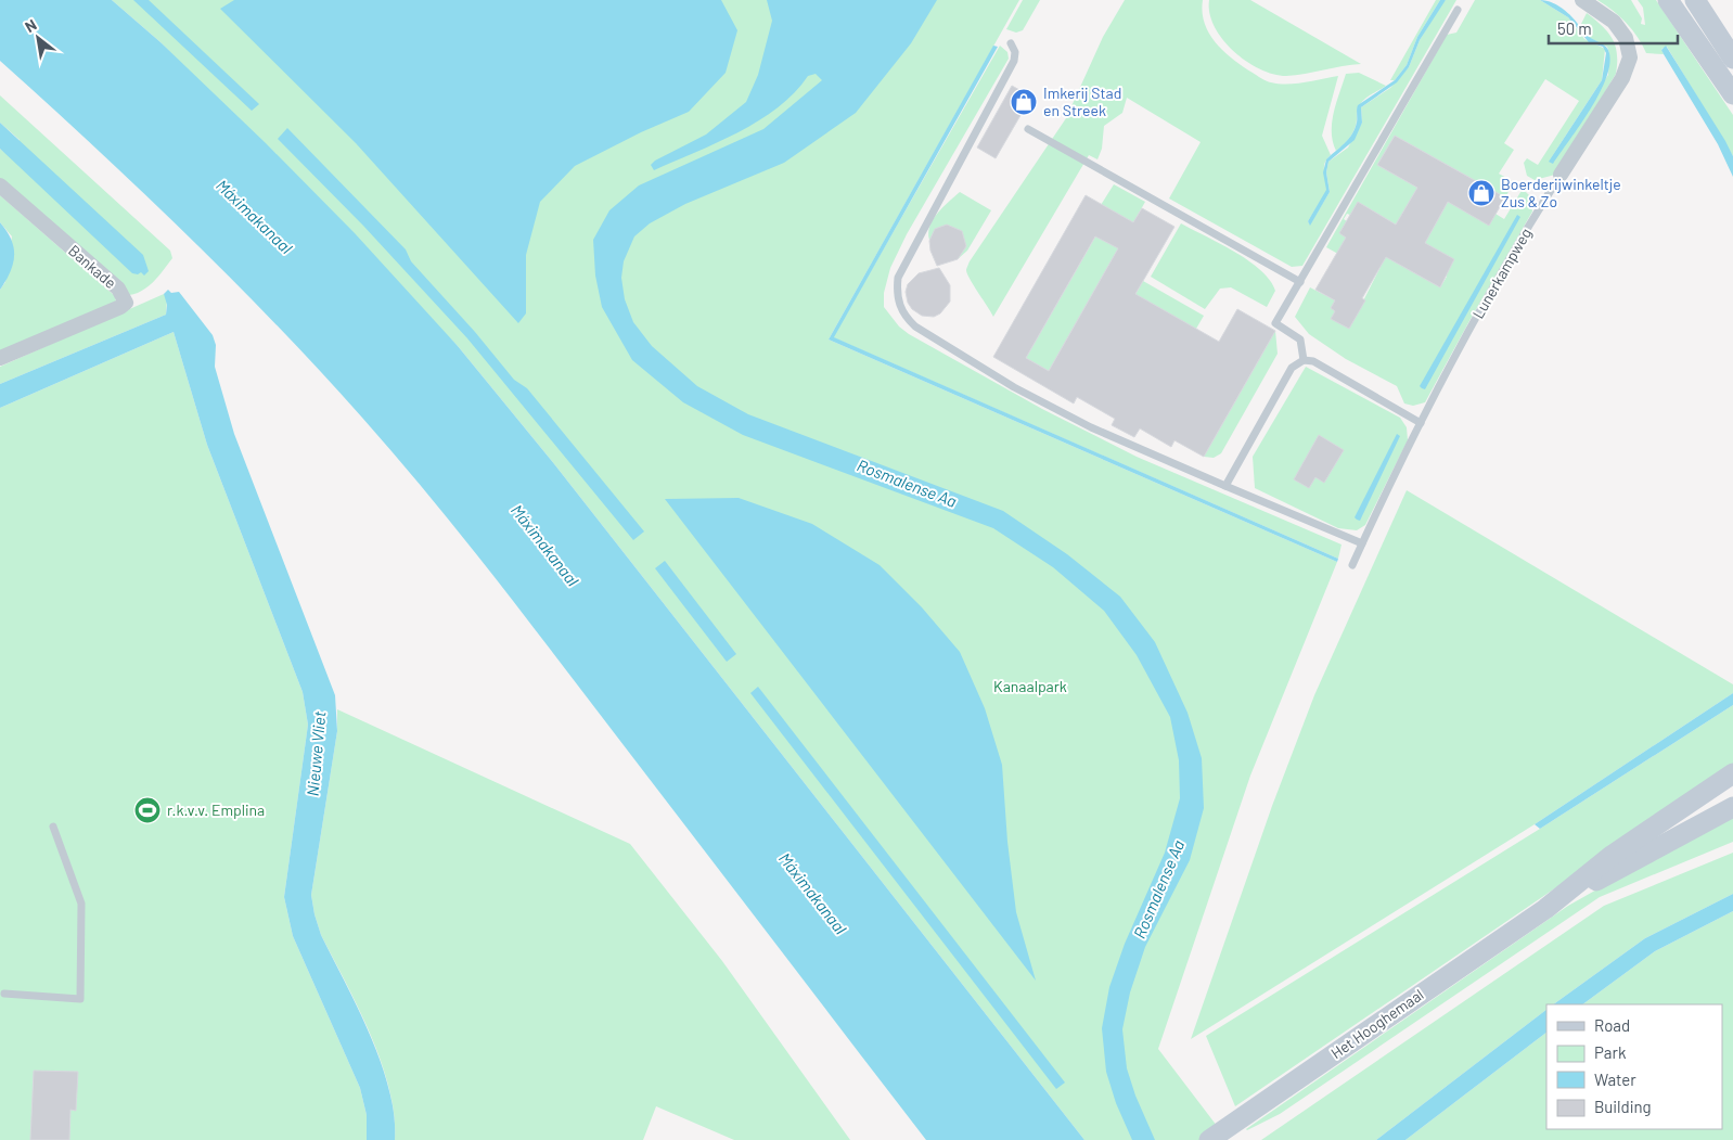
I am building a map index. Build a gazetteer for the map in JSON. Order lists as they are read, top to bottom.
{
  "streets": {
    "street": ["Bankade", "Lunerkampweg", "Het Hooghemaal"]
  },
  "water": ["Máximakanaal", "Rosmalense Aa", "Nieuwe Vliet"],
  "parks": ["Kanaalpark"],
  "places": {
    "shop": ["Imkerij Stad en Streek", "Boerderijwinkeltje Zus & Zo"],
    "sports": ["r.k.v.v. Emplina"]
  },
  "legend": [
    "Road",
    "Park",
    "Water",
    "Building"
  ],
  "scale_bar": "50 m",
  "north": "top left"
}
